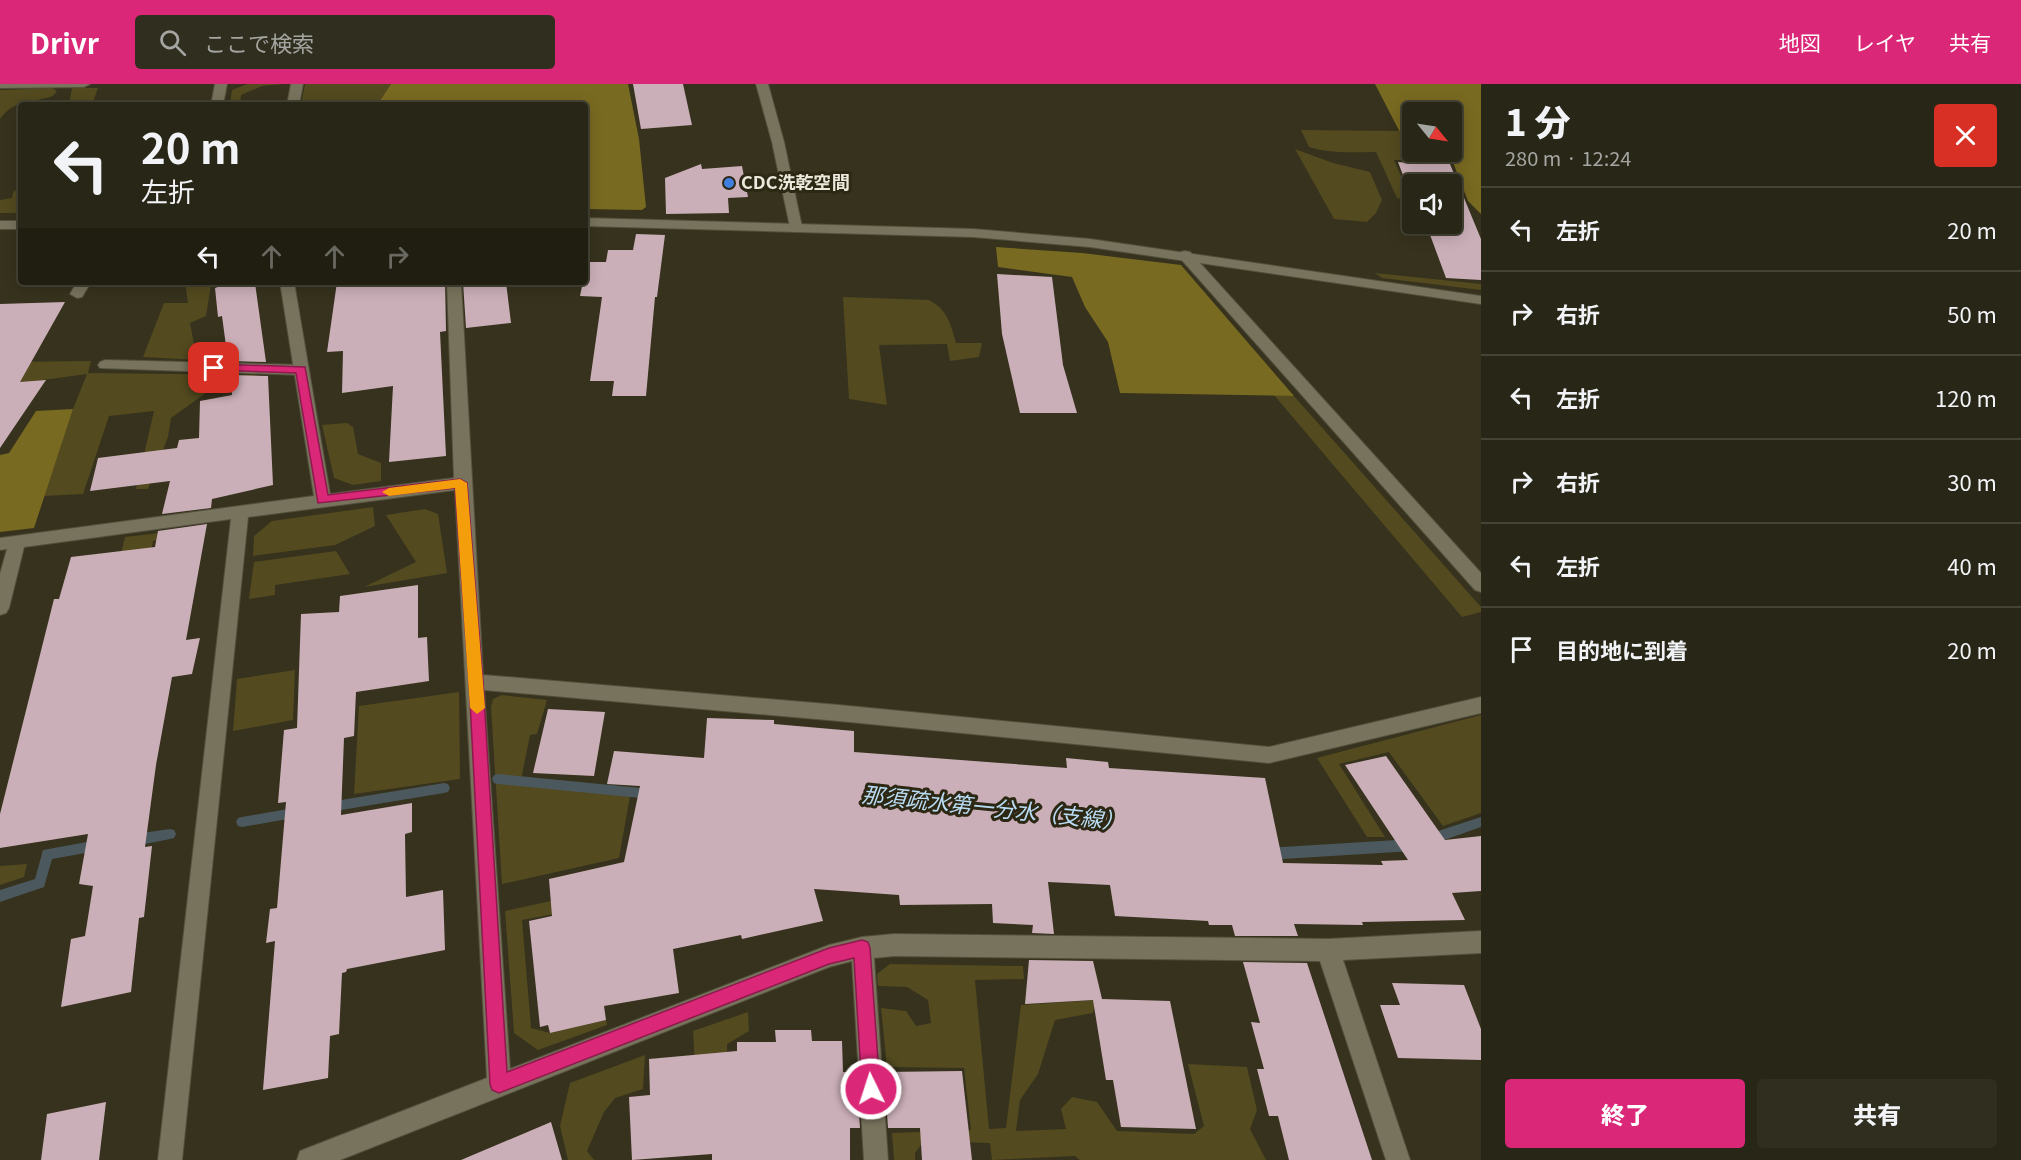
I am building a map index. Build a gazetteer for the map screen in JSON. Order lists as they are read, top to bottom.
{
  "water": ["那須疏水第一分水（支線）"],
  "places": ["CDC洗乾空間"],
  "north": "bottom right",
  "page": {
    "header": "Drivr",
    "search": "ここで検索",
    "nav": ["地図", "レイヤ", "共有"],
    "heading": ["1 分", "280 m · 12:24"],
    "turn": ["20 m", "左折"],
    "list": [
      {
        "name": "左折",
        "value": "20 m"
      },
      {
        "name": "右折",
        "value": "50 m"
      },
      {
        "name": "左折",
        "value": "120 m"
      },
      {
        "name": "右折",
        "value": "30 m"
      },
      {
        "name": "左折",
        "value": "40 m"
      },
      {
        "name": "目的地に到着",
        "value": "20 m"
      }
    ],
    "buttons": ["終了", "共有"]
  }
}
